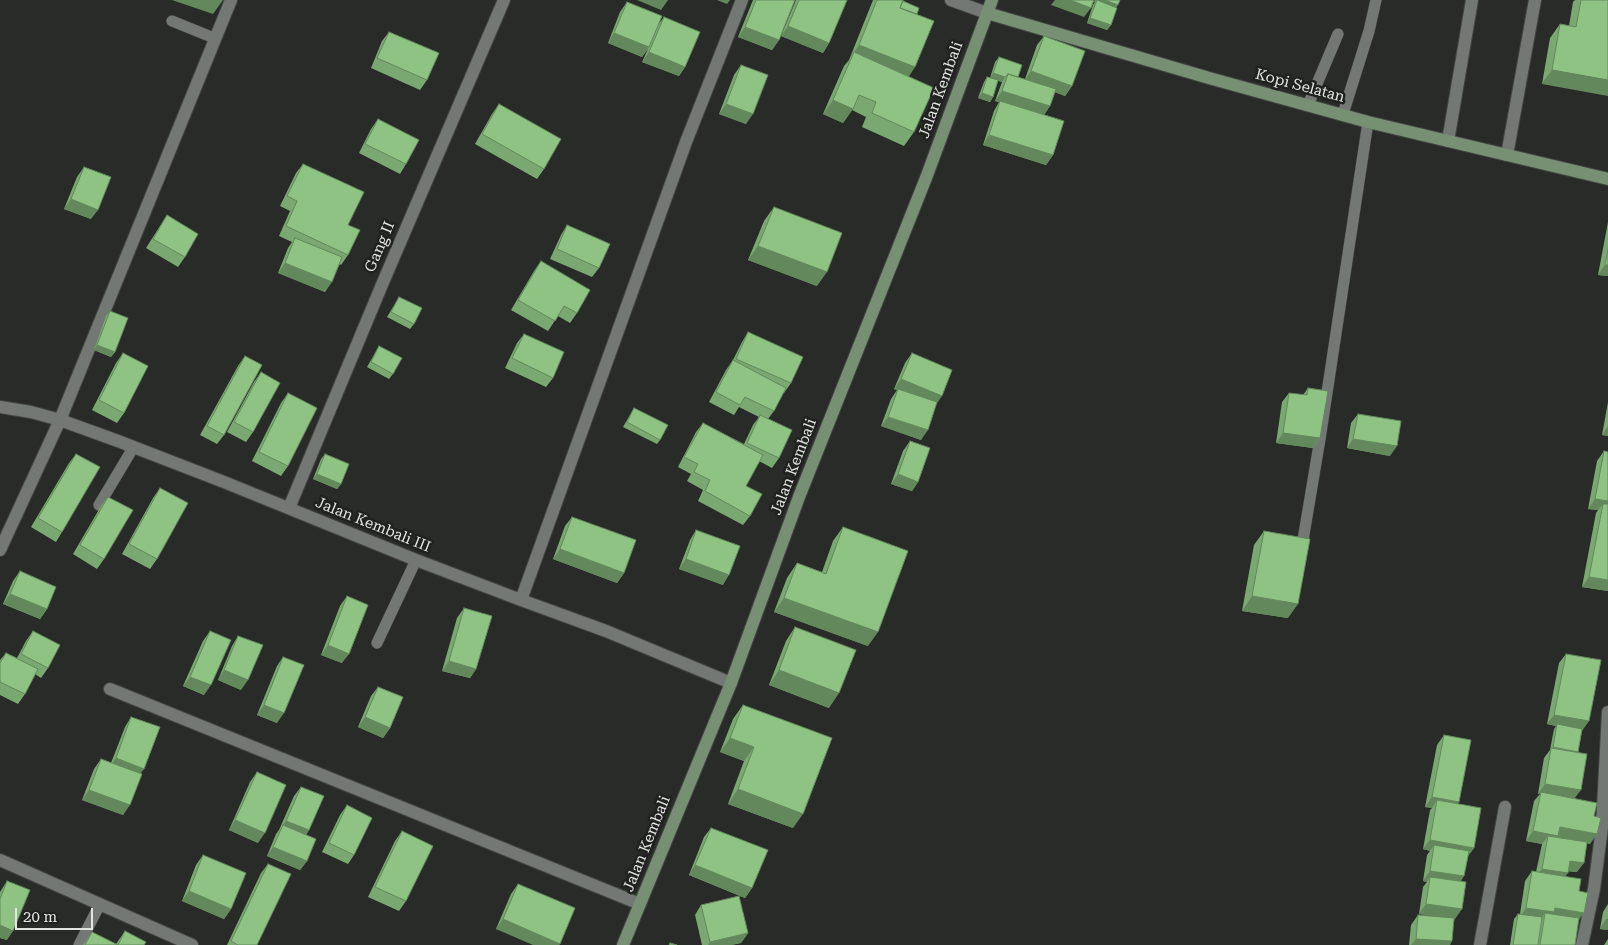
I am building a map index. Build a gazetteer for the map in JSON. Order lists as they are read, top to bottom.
{
  "streets": {
    "street": [
      "Kopi Selatan",
      "Jalan Kembali",
      "Gang II",
      "Jalan Kembali III"
    ]
  },
  "crossings": [
    ["Kopi Selatan", "Jalan Kembali"],
    ["Jalan Kembali", "Jalan Kembali III"],
    ["Gang II", "Jalan Kembali III"]
  ],
  "scale_bar": "20 m"
}
